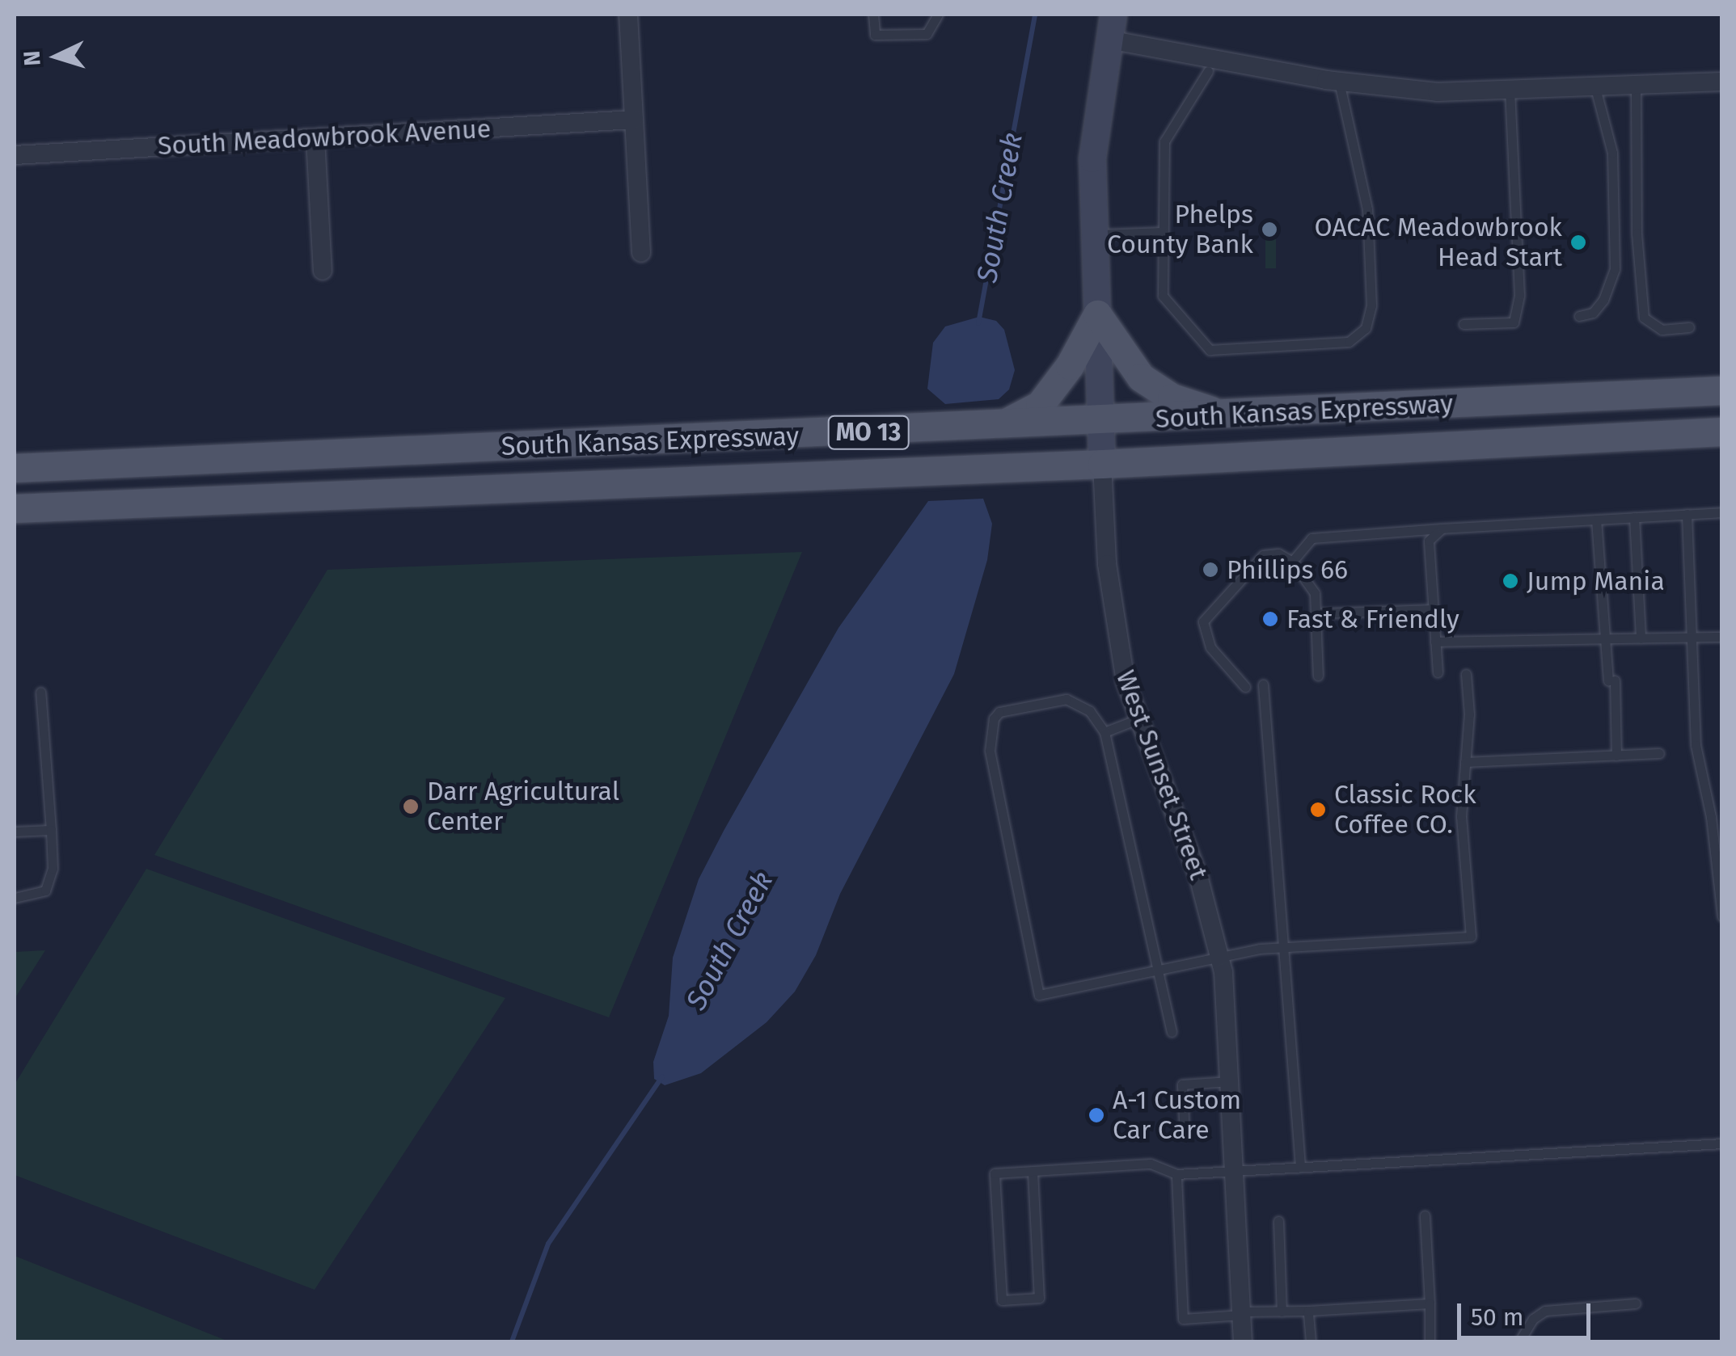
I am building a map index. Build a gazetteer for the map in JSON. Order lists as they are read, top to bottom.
{
  "streets": {
    "main road": ["South Kansas Expressway", "MO 13", "West Sunset Street"],
    "street": ["South Meadowbrook Avenue"]
  },
  "crossings": [
    ["South Kansas Expressway", "West Sunset Street"]
  ],
  "water": ["South Creek"],
  "places": [
    "Phelps County Bank",
    "OACAC Meadowbrook Head Start",
    "Phillips 66",
    "Jump Mania",
    "Fast & Friendly",
    "Darr Agricultural Center",
    "Classic Rock Coffee CO.",
    "A-1 Custom Car Care"
  ],
  "scale_bar": "50 m",
  "north": "left"
}
